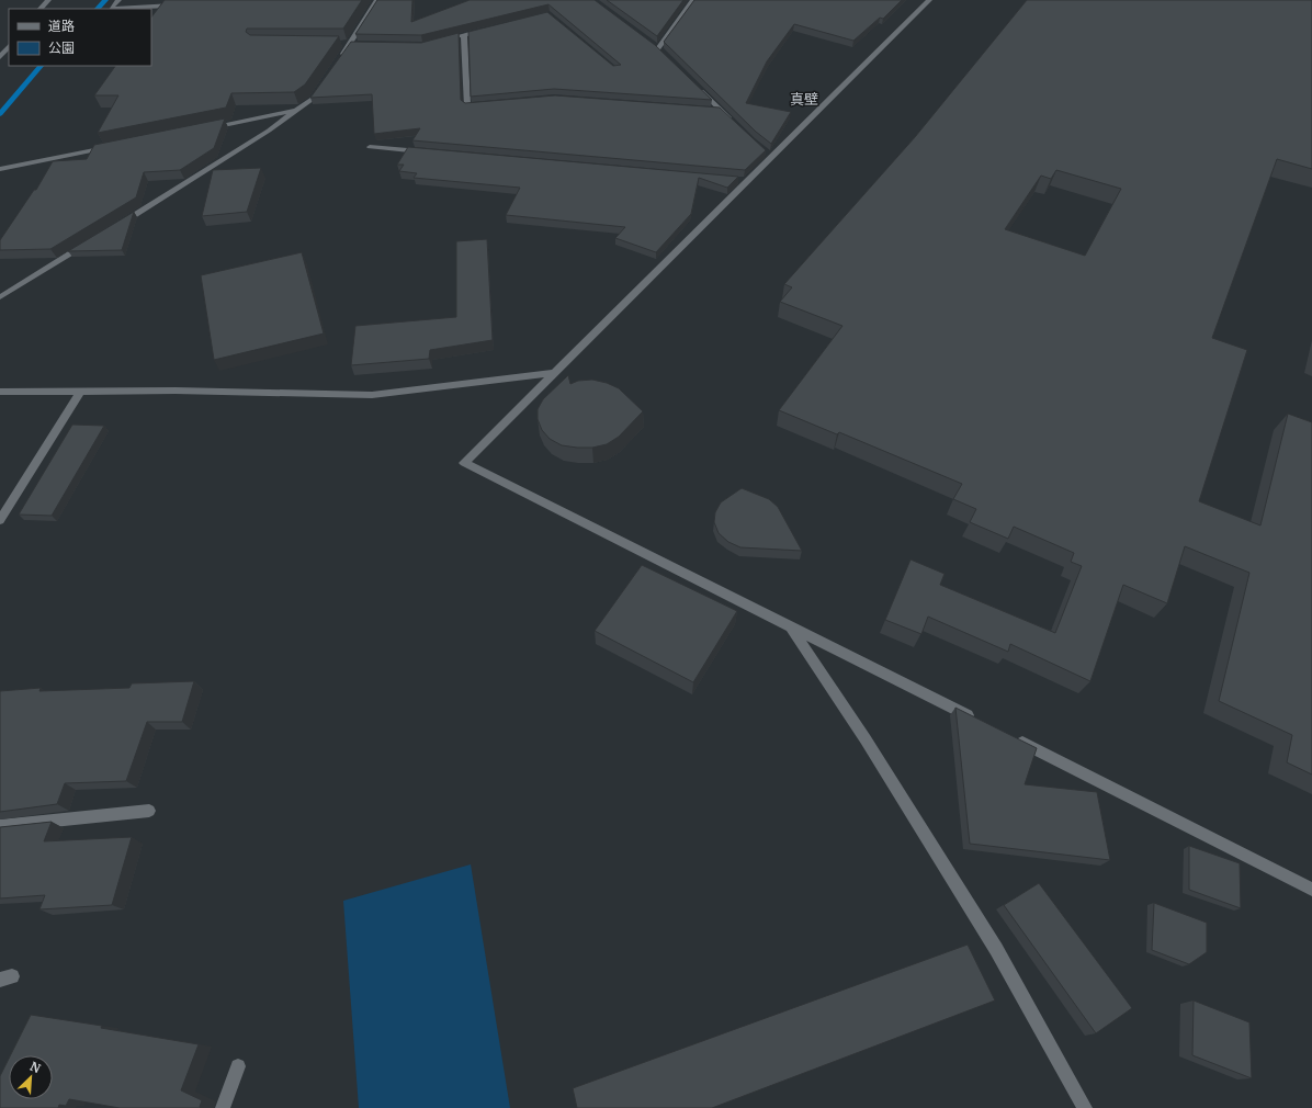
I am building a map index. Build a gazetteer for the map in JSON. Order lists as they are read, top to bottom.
{
  "districts": ["真壁"],
  "legend": ["道路", "公園"],
  "north": "top right"
}
